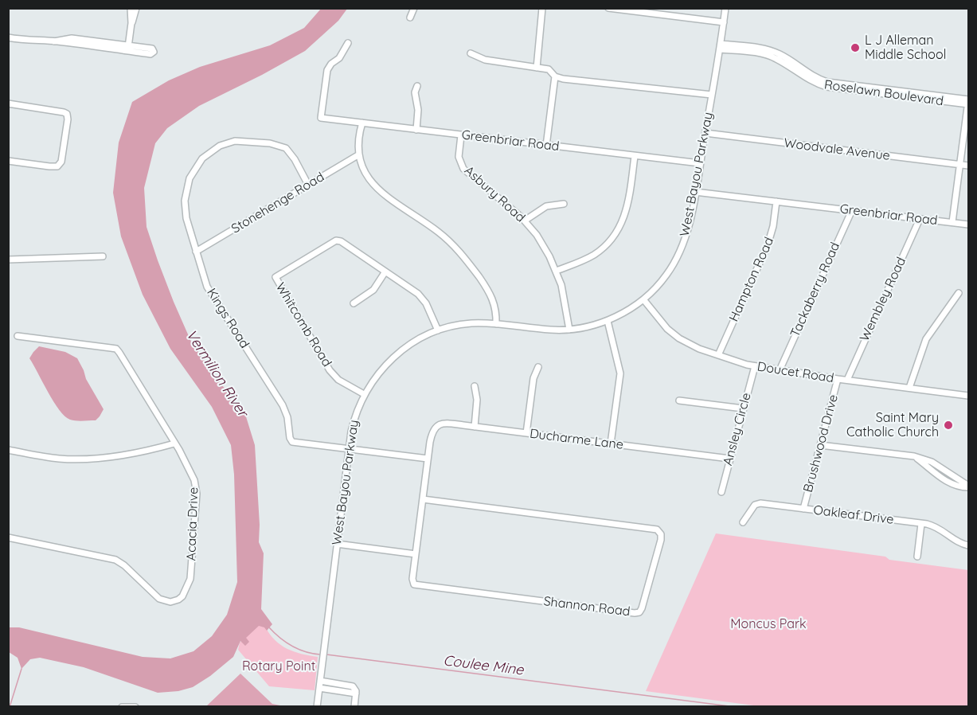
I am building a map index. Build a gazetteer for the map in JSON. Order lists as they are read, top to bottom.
{
  "streets": {
    "street": [
      "Roselawn Boulevard",
      "Greenbriar Road",
      "Woodvale Avenue",
      "West Bayou Parkway",
      "Asbury Road",
      "Stonehenge Road",
      "Hampton Road",
      "Tackaberry Road",
      "Wembley Road",
      "Kings Road",
      "Whitcomb Road",
      "Doucet Road",
      "Ansley Circle",
      "Ducharme Lane",
      "Brushwood Drive",
      "Oakleaf Drive",
      "Acacia Drive",
      "Shannon Road"
    ]
  },
  "crossings": [
    ["Roselawn Boulevard", "West Bayou Parkway"],
    ["Greenbriar Road", "West Bayou Parkway"],
    ["Greenbriar Road", "Asbury Road"],
    ["Greenbriar Road", "Hampton Road"],
    ["Greenbriar Road", "Tackaberry Road"],
    ["Greenbriar Road", "Wembley Road"],
    ["Woodvale Avenue", "West Bayou Parkway"],
    ["West Bayou Parkway", "Asbury Road"],
    ["West Bayou Parkway", "Kings Road"],
    ["West Bayou Parkway", "Whitcomb Road"],
    ["West Bayou Parkway", "Doucet Road"],
    ["Stonehenge Road", "Kings Road"],
    ["Hampton Road", "Doucet Road"],
    ["Tackaberry Road", "Doucet Road"],
    ["Wembley Road", "Doucet Road"],
    ["Kings Road", "Shannon Road"],
    ["Doucet Road", "Ansley Circle"],
    ["Doucet Road", "Brushwood Drive"],
    ["Ansley Circle", "Ducharme Lane"],
    ["Ducharme Lane", "Shannon Road"],
    ["Brushwood Drive", "Oakleaf Drive"]
  ],
  "water": ["Vermilion River", "Coulee Mine"],
  "parks": ["Moncus Park", "Rotary Point"],
  "places": ["L J Alleman Middle School", "Saint Mary Catholic Church"]
}
